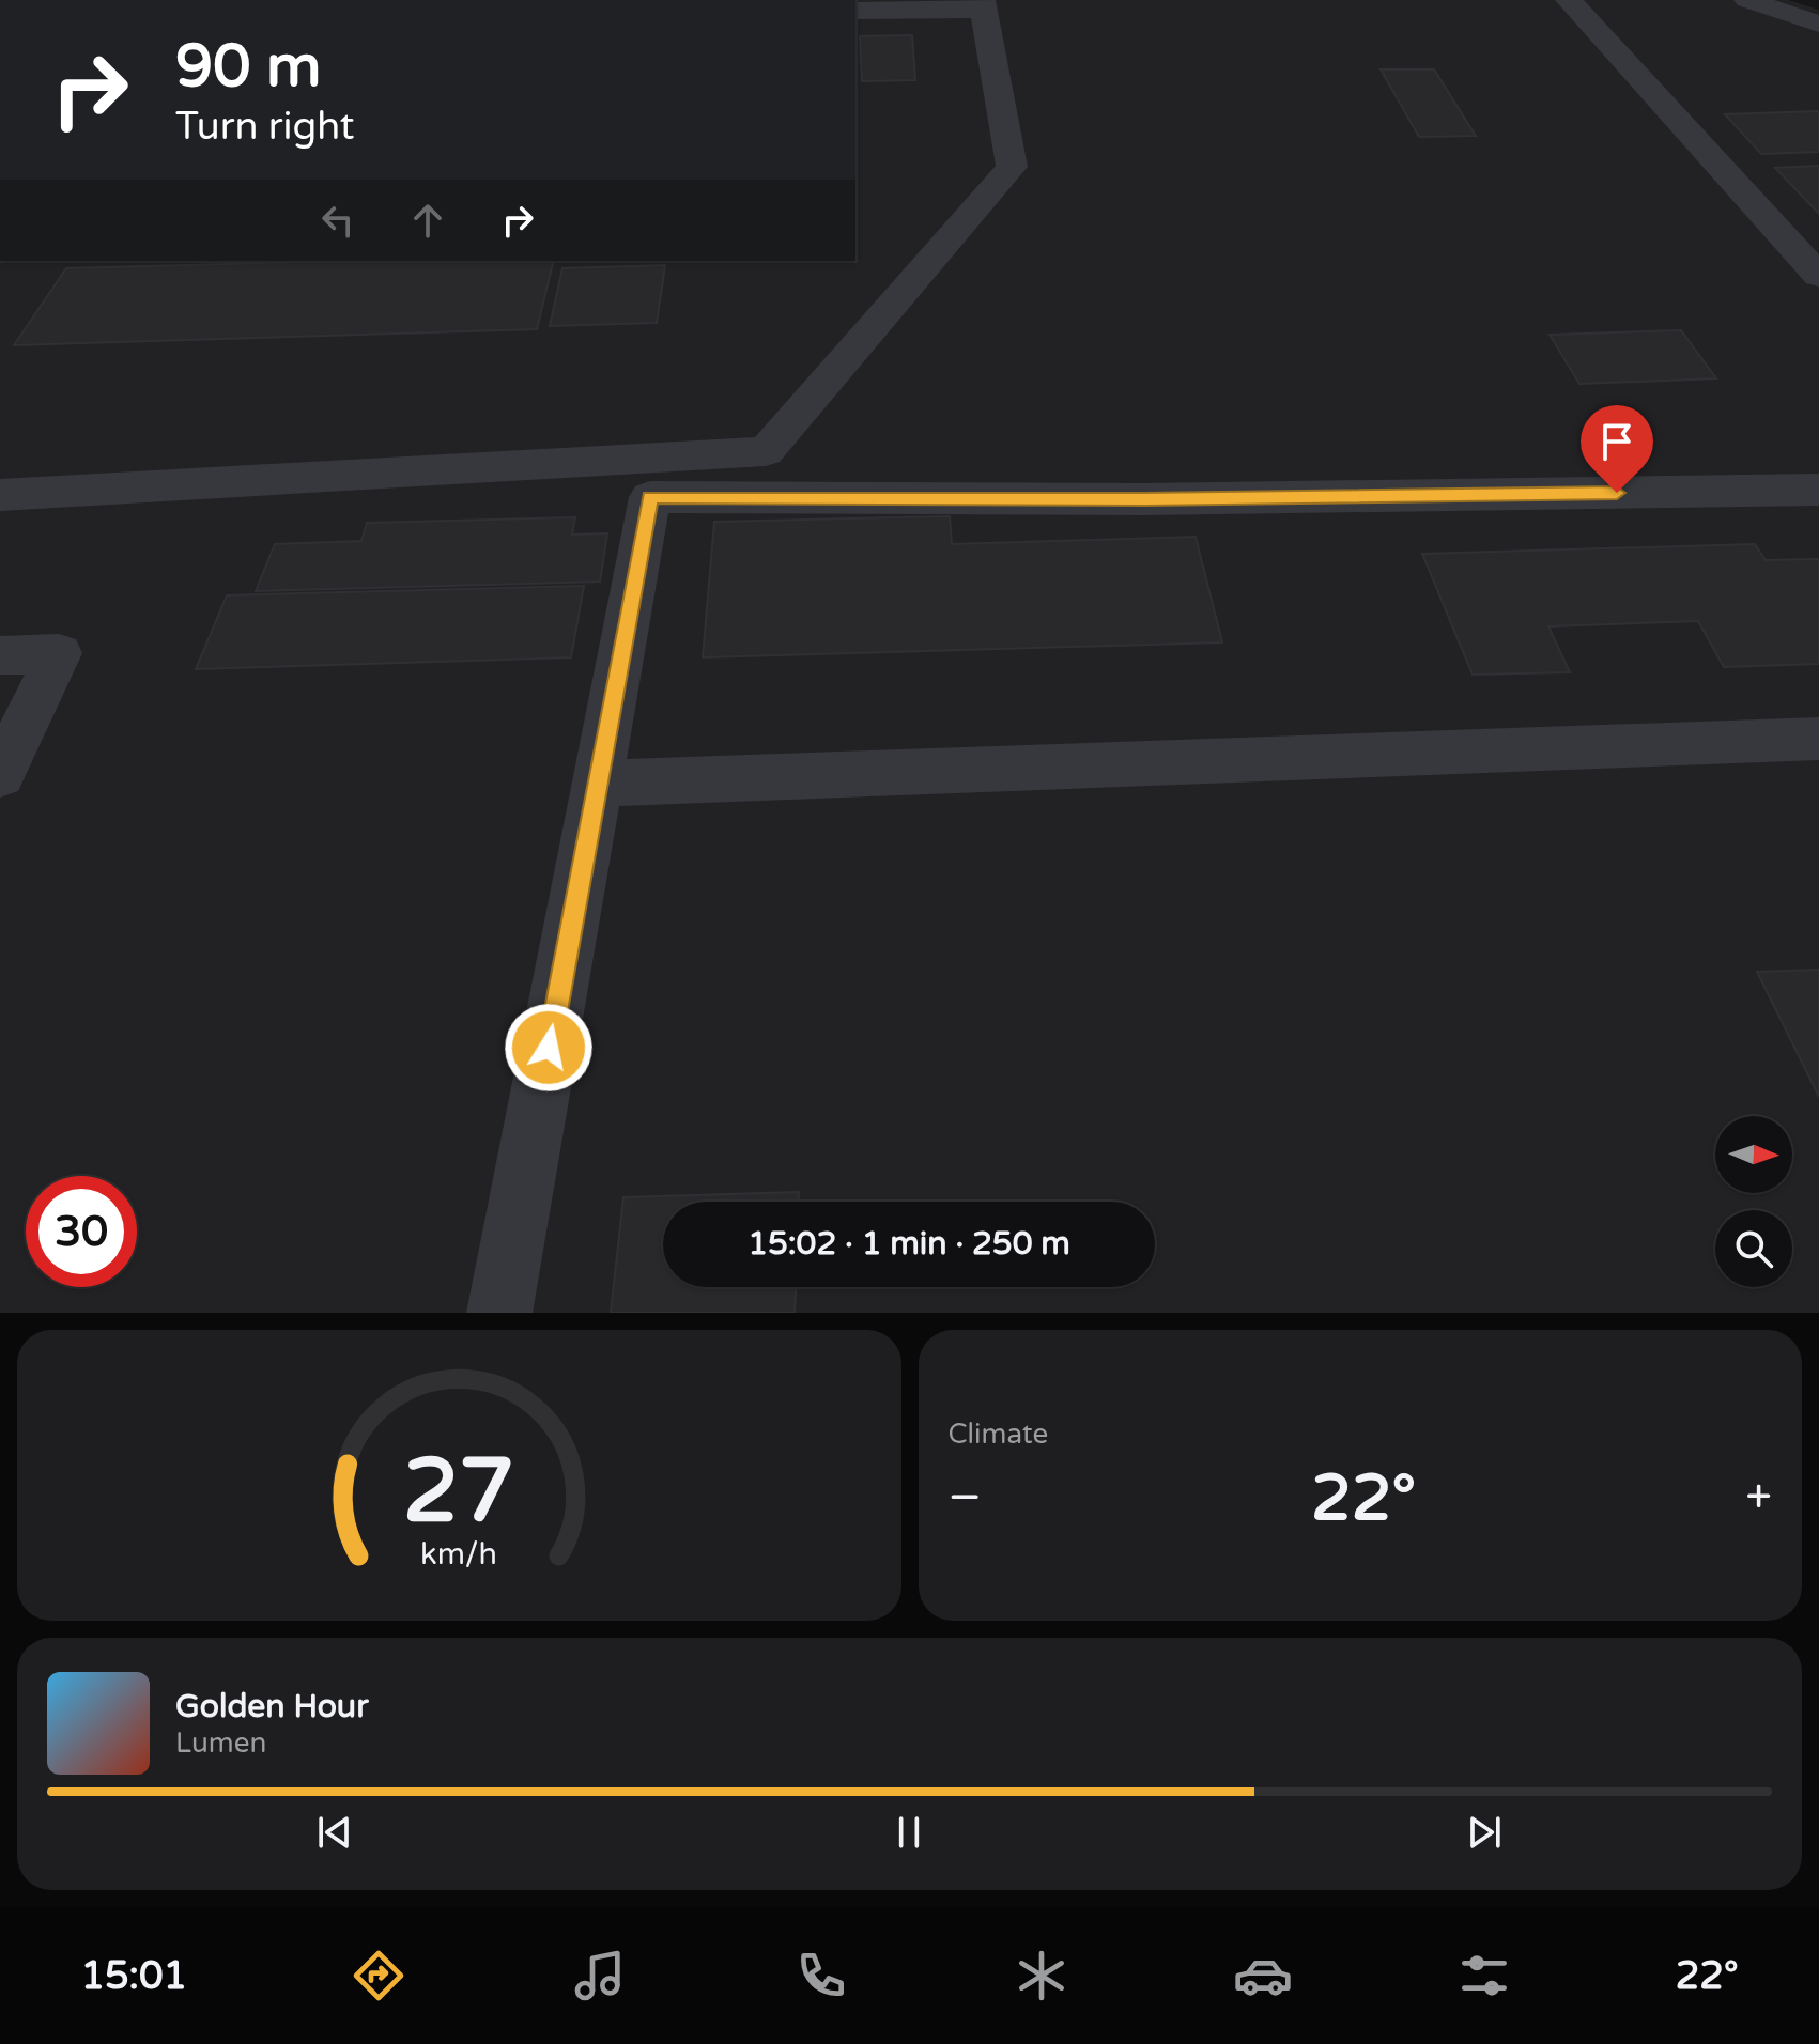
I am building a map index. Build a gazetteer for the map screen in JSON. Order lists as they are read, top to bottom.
{
  "north": "right",
  "page": {
    "turn": ["90 m", "Turn right"],
    "limit": "30",
    "trip": "15:02 · 1 min · 250 m",
    "tile": "Climate",
    "heat": ["−", "22°", "+"],
    "song": ["Golden Hour", "Lumen"],
    "tabs": ["15:01", "22°"],
    "gauge": ["27", "km/h"]
  }
}
